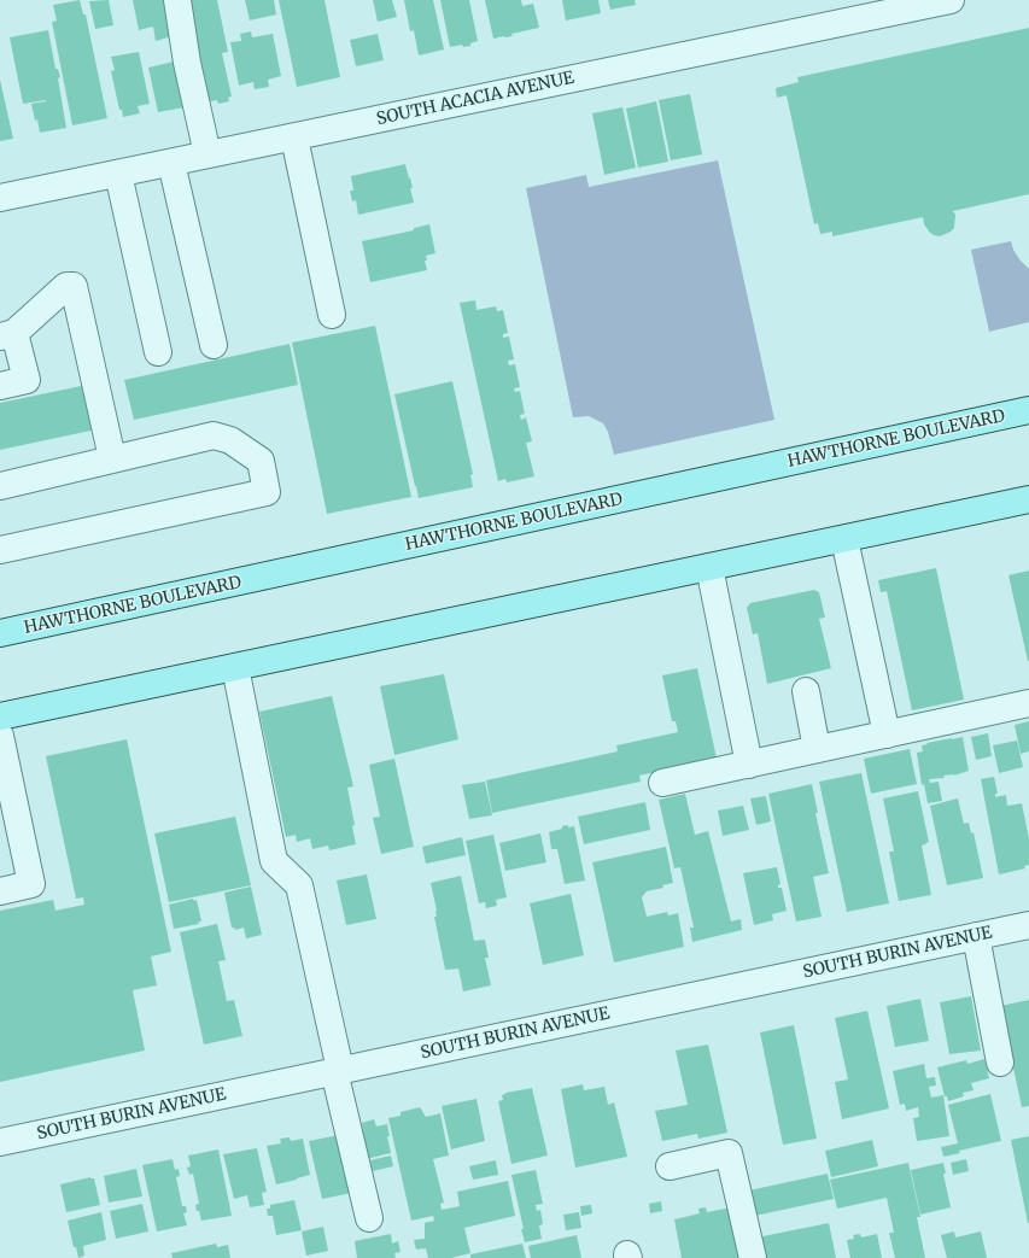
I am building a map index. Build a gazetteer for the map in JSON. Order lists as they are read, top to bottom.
{
  "streets": {
    "main road": ["HAWTHORNE BOULEVARD"],
    "street": ["SOUTH ACACIA AVENUE", "SOUTH BURIN AVENUE"]
  }
}
